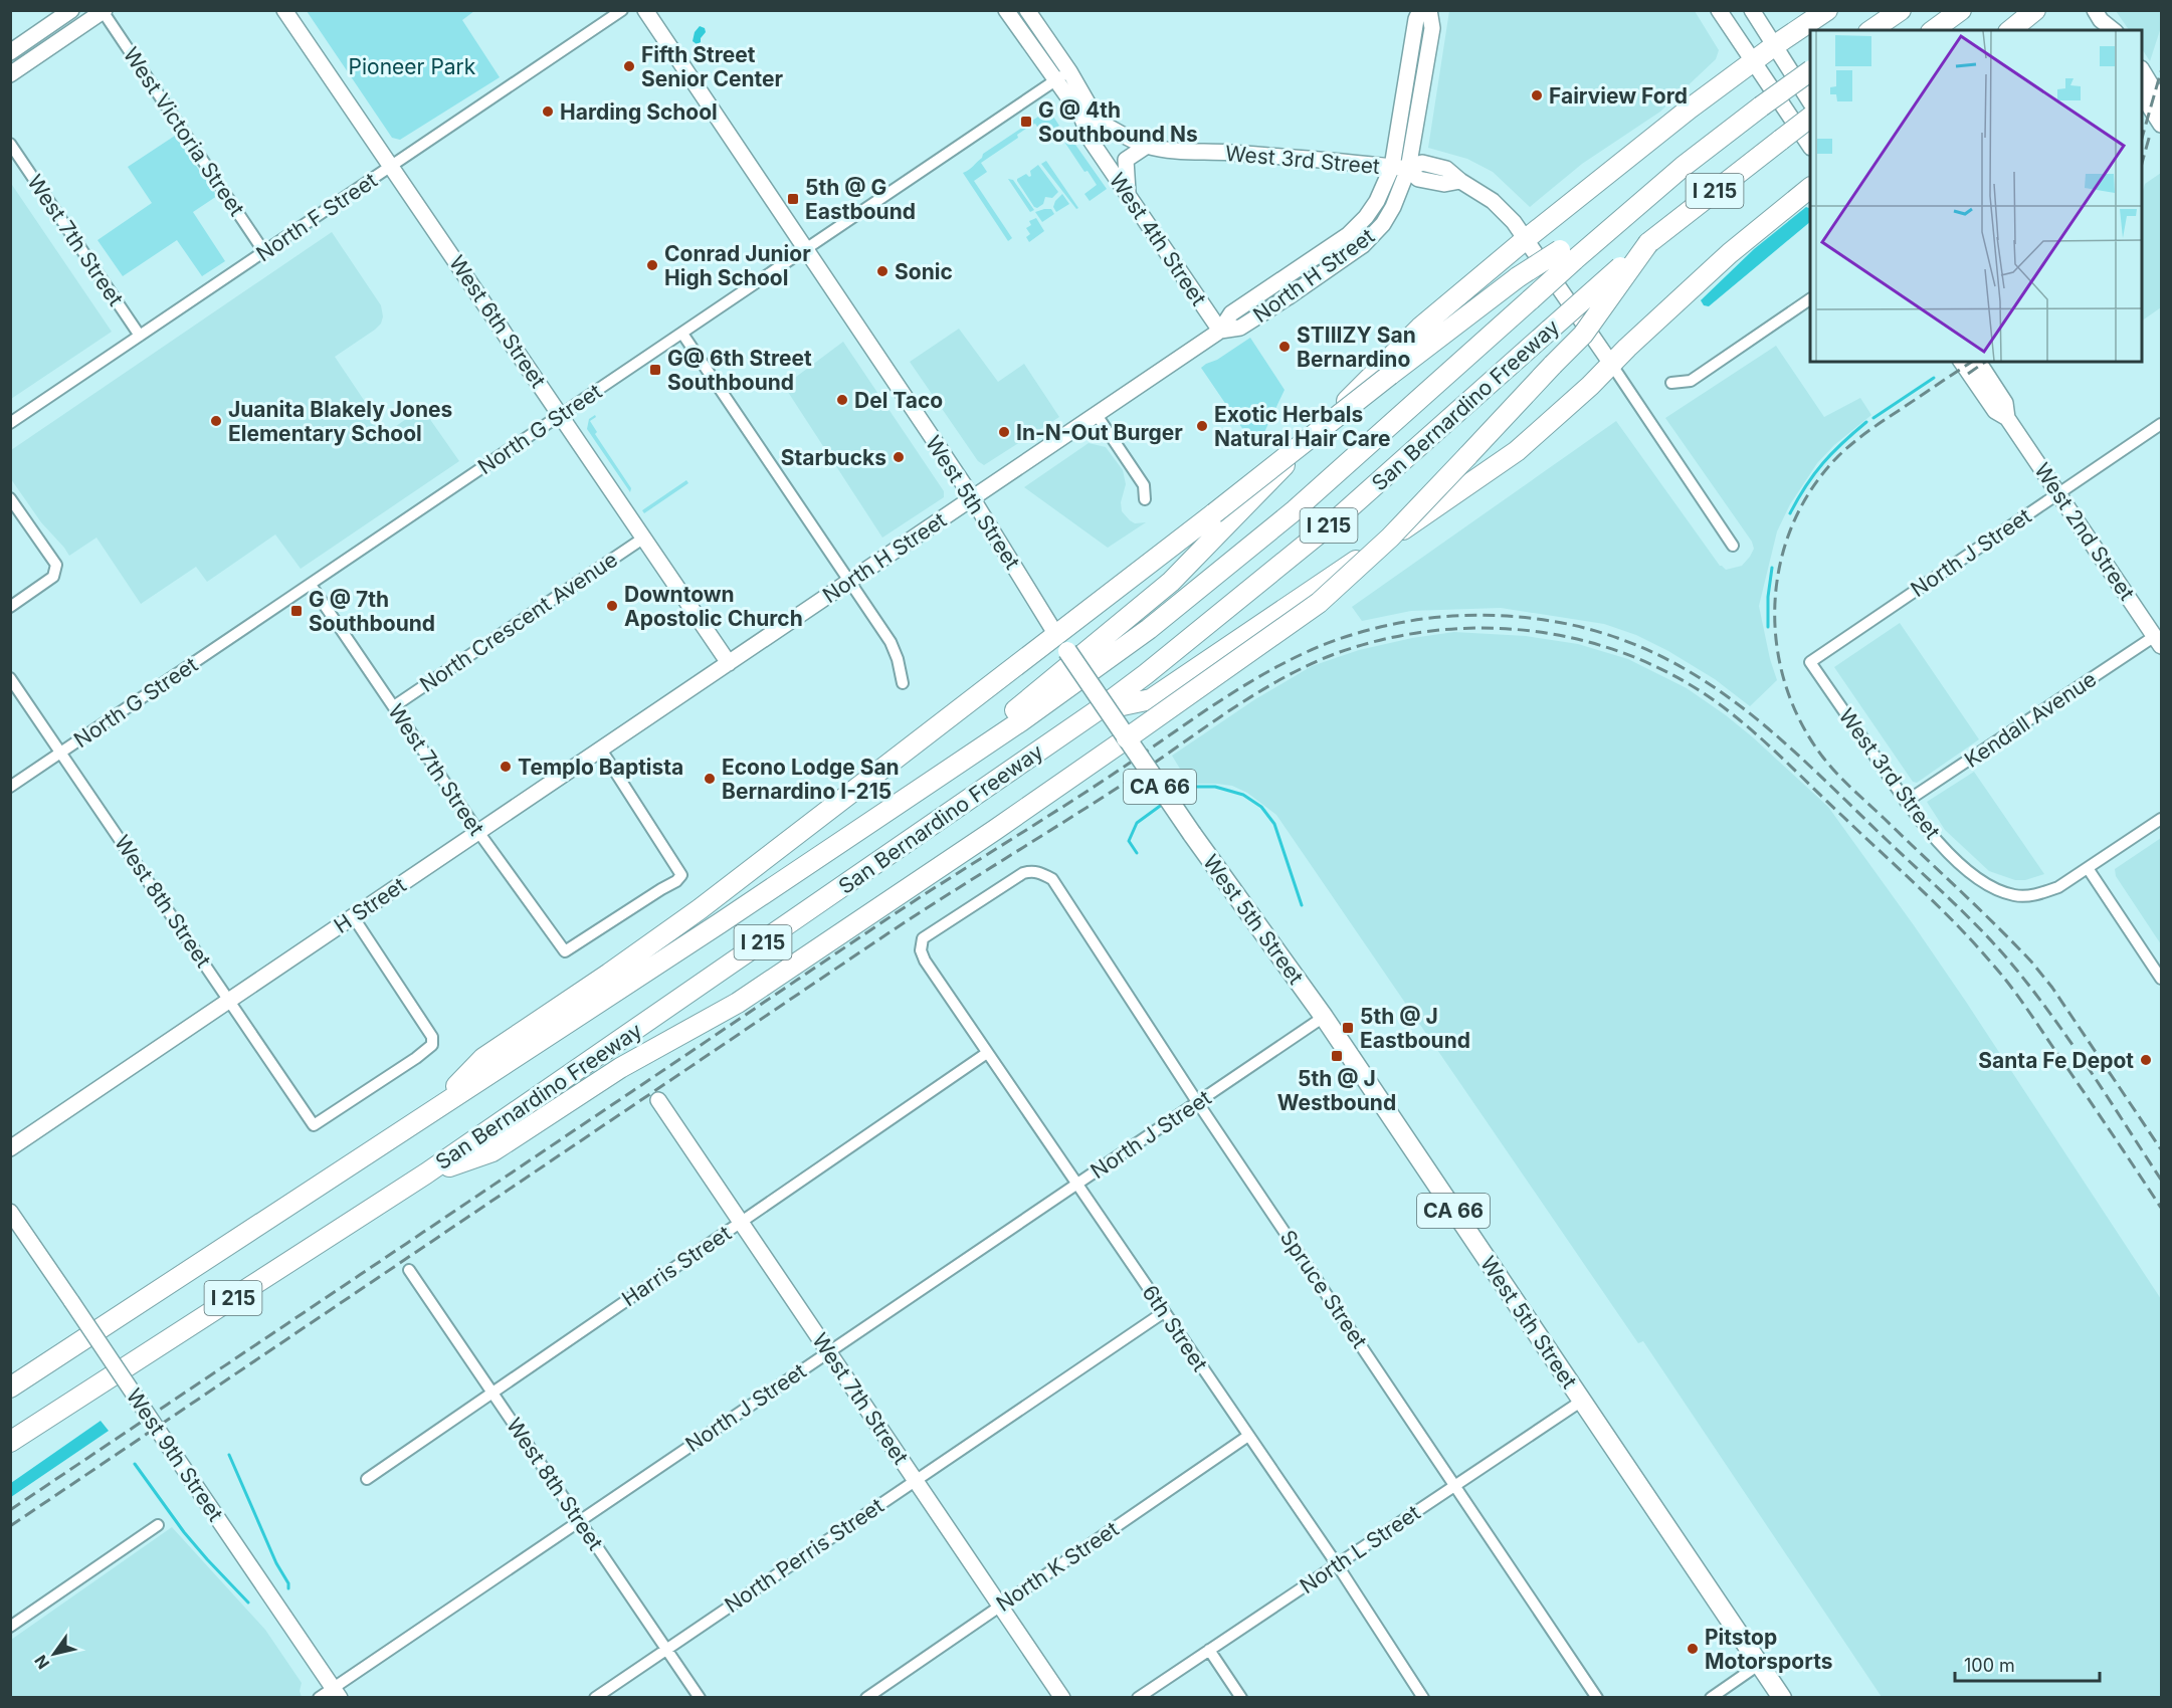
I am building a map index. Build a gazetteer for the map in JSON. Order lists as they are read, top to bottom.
{
  "streets": {
    "highway": ["I 215", "San Bernardino Freeway"],
    "main road": [
      "West 3rd Street",
      "West 4th Street",
      "West 7th Street",
      "North H Street",
      "West 6th Street",
      "West 5th Street",
      "West 2nd Street",
      "CA 66",
      "H Street",
      "West 9th Street"
    ],
    "street": [
      "West Victoria Street",
      "North F Street",
      "North G Street",
      "North J Street",
      "North Crescent Avenue",
      "Kendall Avenue",
      "West 8th Street",
      "Harris Street",
      "Spruce Street",
      "6th Street",
      "North L Street",
      "North Perris Street",
      "North K Street"
    ]
  },
  "crossings": [
    ["West Victoria Street", "North F Street"],
    ["West 3rd Street", "West 4th Street"],
    ["West 3rd Street", "North H Street"],
    ["West 3rd Street", "North G Street"],
    ["West 3rd Street", "North J Street"],
    ["West 3rd Street", "Kendall Avenue"],
    ["North F Street", "West 7th Street"],
    ["North F Street", "West 6th Street"],
    ["West 4th Street", "North H Street"],
    ["West 7th Street", "North G Street"],
    ["West 7th Street", "North J Street"],
    ["West 7th Street", "North Crescent Avenue"],
    ["West 7th Street", "H Street"],
    ["West 7th Street", "Harris Street"],
    ["West 7th Street", "North Perris Street"],
    ["West 7th Street", "North K Street"],
    ["North H Street", "West 6th Street"],
    ["North H Street", "West 5th Street"],
    ["North H Street", "H Street"],
    ["West 6th Street", "North G Street"],
    ["West 6th Street", "North Crescent Avenue"],
    ["West 6th Street", "H Street"],
    ["North G Street", "West 5th Street"],
    ["North G Street", "West 8th Street"],
    ["West 5th Street", "North J Street"],
    ["West 5th Street", "North L Street"],
    ["West 2nd Street", "North J Street"],
    ["West 2nd Street", "Kendall Avenue"],
    ["North J Street", "West 8th Street"],
    ["North J Street", "Spruce Street"],
    ["North J Street", "6th Street"],
    ["North J Street", "West 9th Street"],
    ["West 8th Street", "H Street"],
    ["West 8th Street", "Harris Street"],
    ["West 8th Street", "North Perris Street"],
    ["Harris Street", "6th Street"],
    ["Spruce Street", "6th Street"],
    ["Spruce Street", "North L Street"],
    ["6th Street", "North L Street"],
    ["6th Street", "North Perris Street"],
    ["6th Street", "North K Street"]
  ],
  "parks": ["Pioneer Park"],
  "places": {
    "other": [
      "Fifth Street Senior Center",
      "Fairview Ford",
      "Harding School",
      "Conrad Junior High School",
      "Sonic",
      "STIIIZY San Bernardino",
      "Del Taco",
      "Juanita Blakely Jones Elementary School",
      "Exotic Herbals Natural Hair Care",
      "In-N-Out Burger",
      "Starbucks",
      "Downtown Apostolic Church",
      "Templo Baptista",
      "Econo Lodge San Bernardino I-215",
      "Santa Fe Depot",
      "Pitstop Motorsports"
    ],
    "transit": [
      "G @ 4th Southbound Ns",
      "5th @ G Eastbound",
      "G@ 6th Street Southbound",
      "G @ 7th Southbound",
      "5th @ J Eastbound",
      "5th @ J Westbound"
    ]
  },
  "scale_bar": "100 m",
  "north": "bottom left"
}
